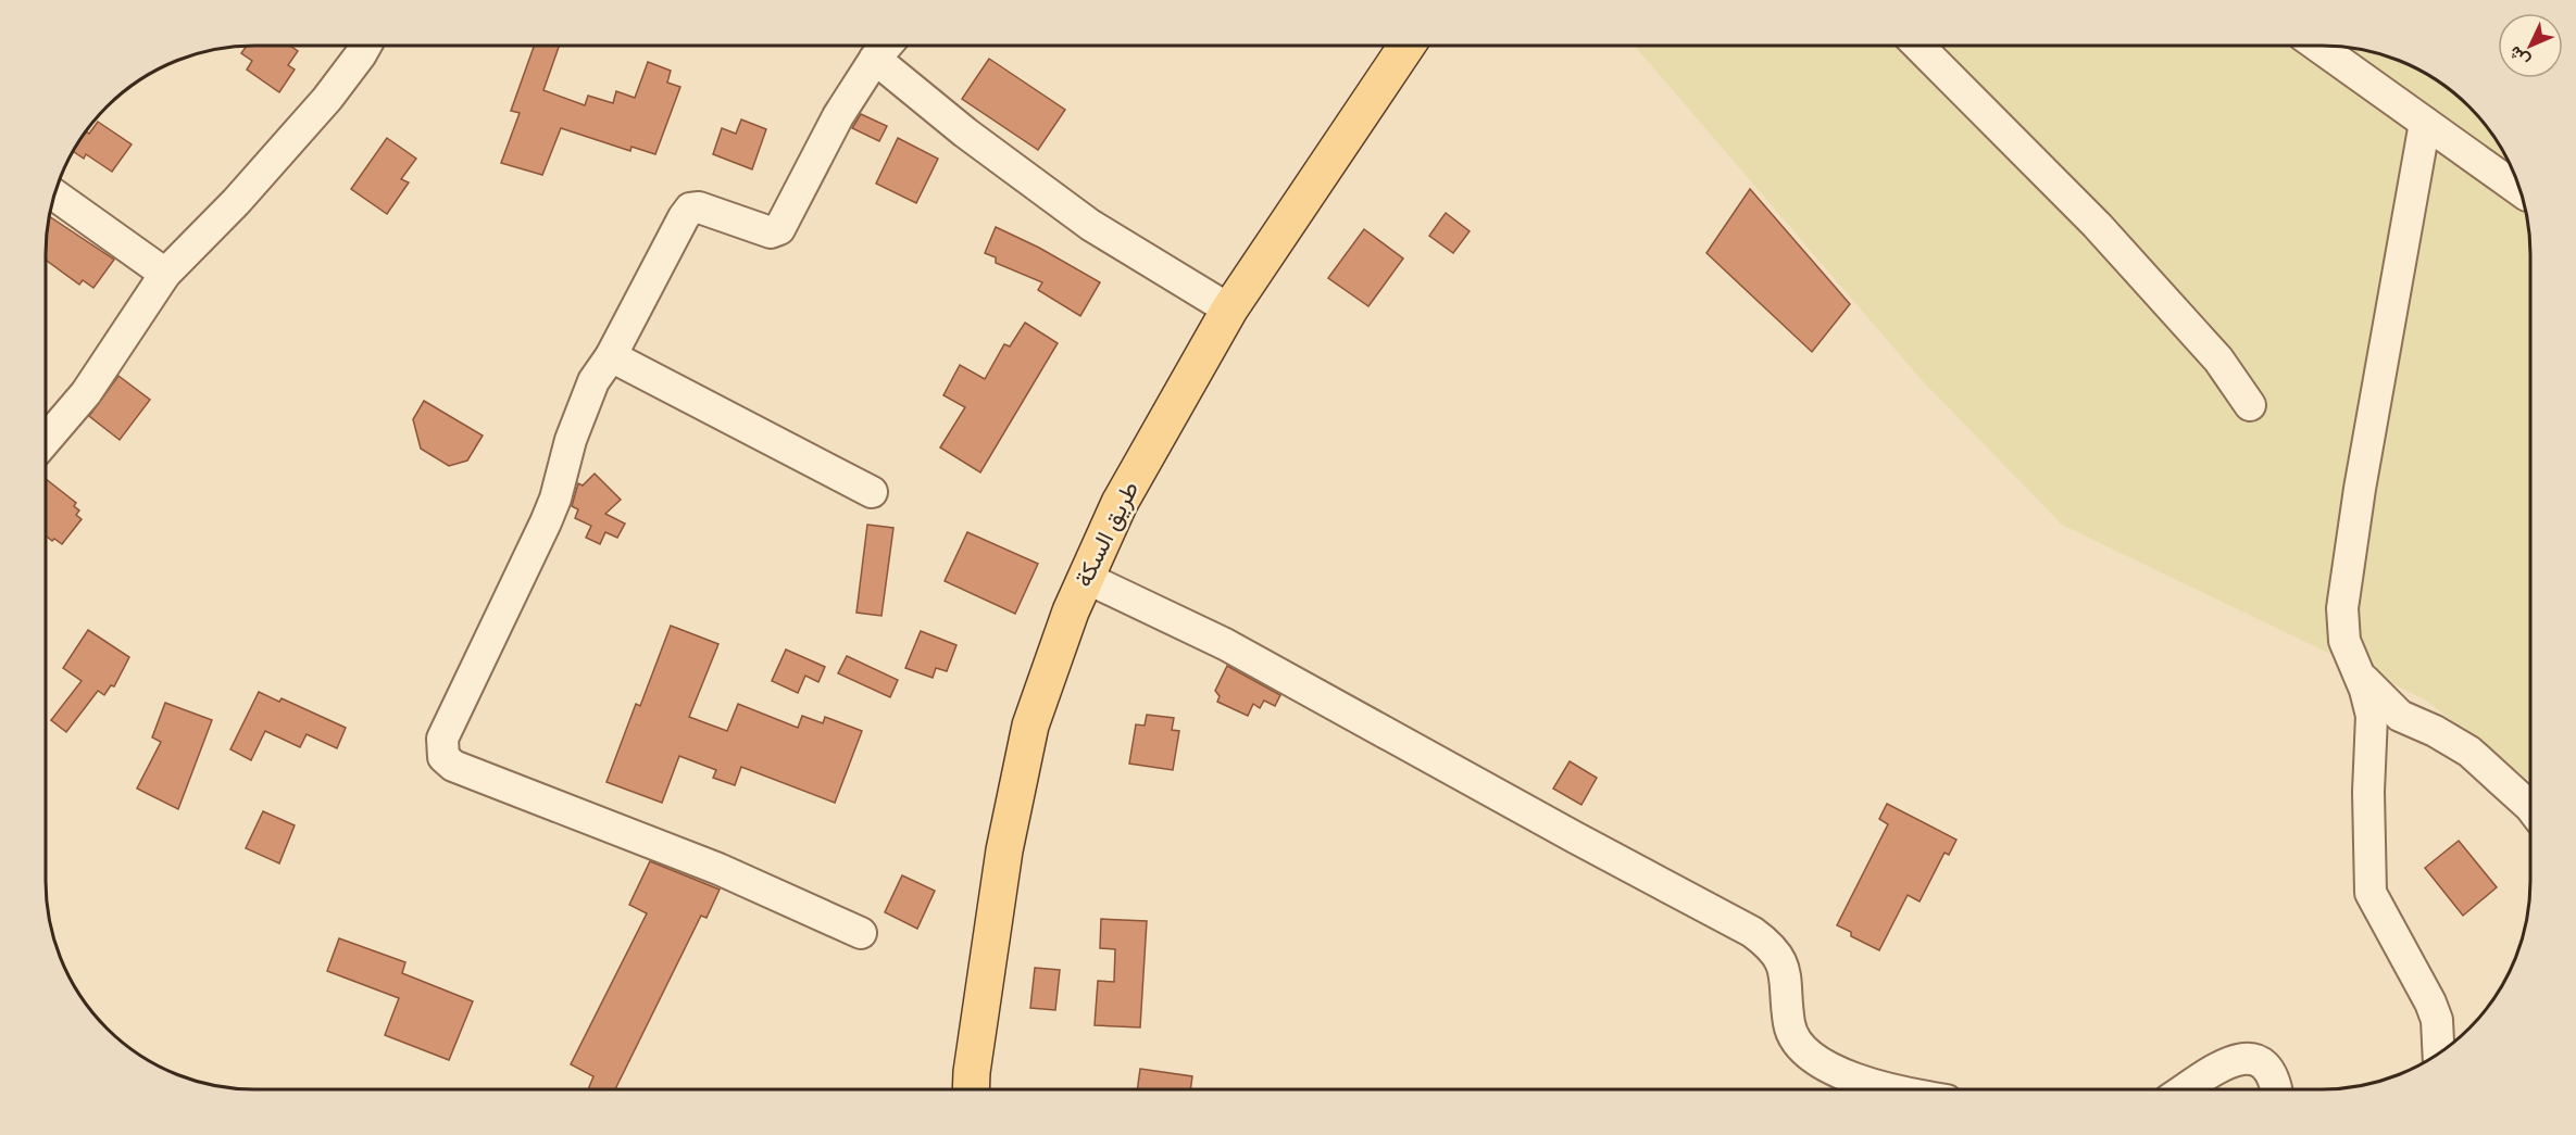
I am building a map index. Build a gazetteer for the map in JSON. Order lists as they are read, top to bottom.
{
  "streets": {
    "main road": ["طريق السكة"]
  },
  "north": "bottom left"
}
